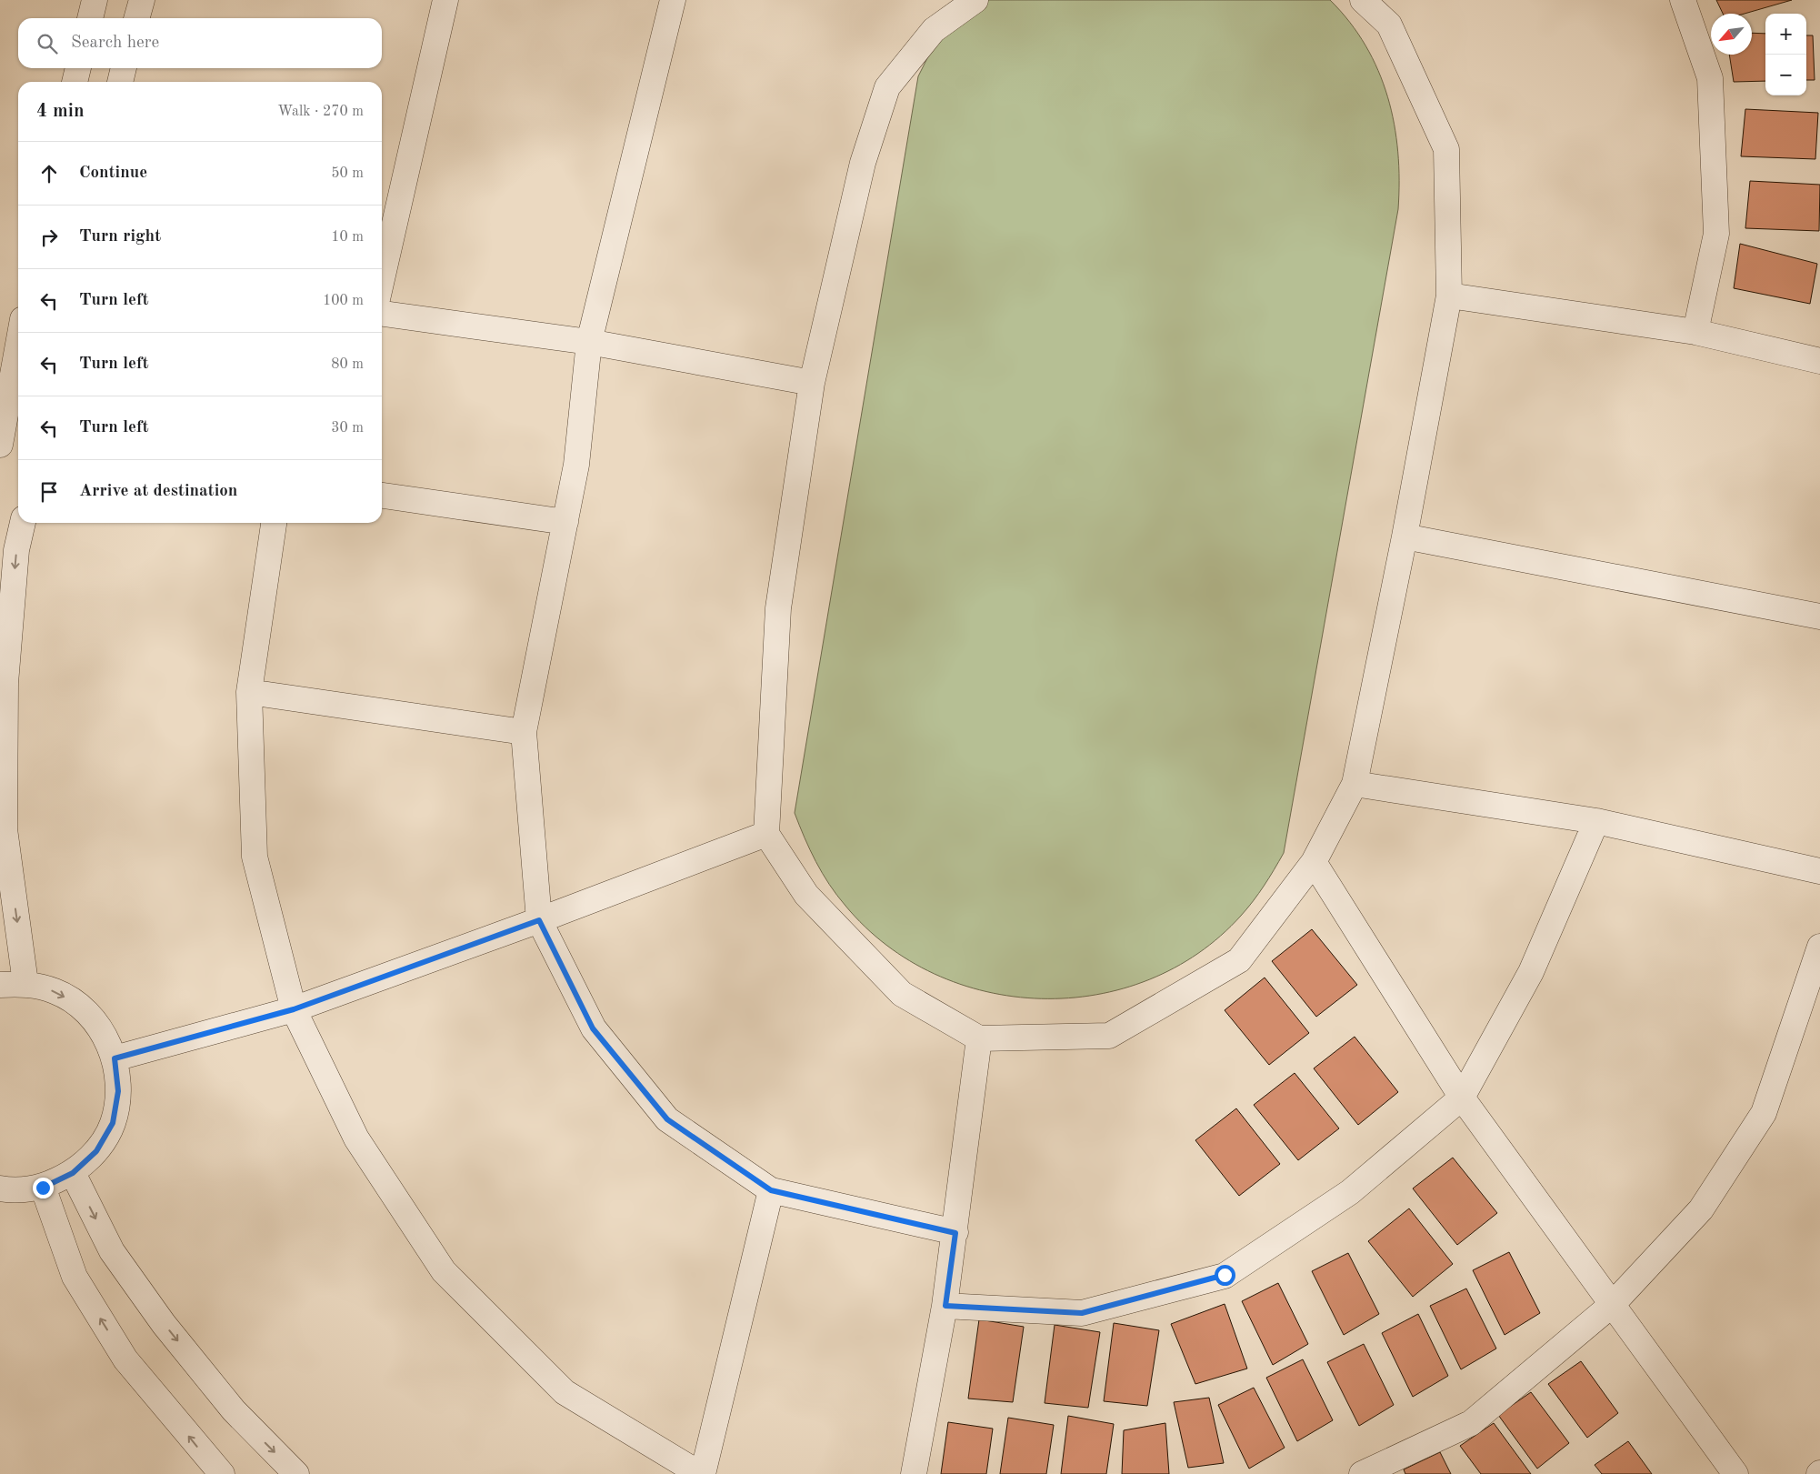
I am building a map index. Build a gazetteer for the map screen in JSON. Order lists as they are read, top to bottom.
{
  "north": "bottom left",
  "page": {
    "map_buttons": ["+", "−"],
    "search": "Search here",
    "heading": ["4 min", "Walk · 270 m"],
    "list": [
      ["Continue", "50 m"],
      ["Turn right", "10 m"],
      ["Turn left", "100 m"],
      ["Turn left", "80 m"],
      ["Turn left", "30 m"],
      "Arrive at destination"
    ]
  }
}
